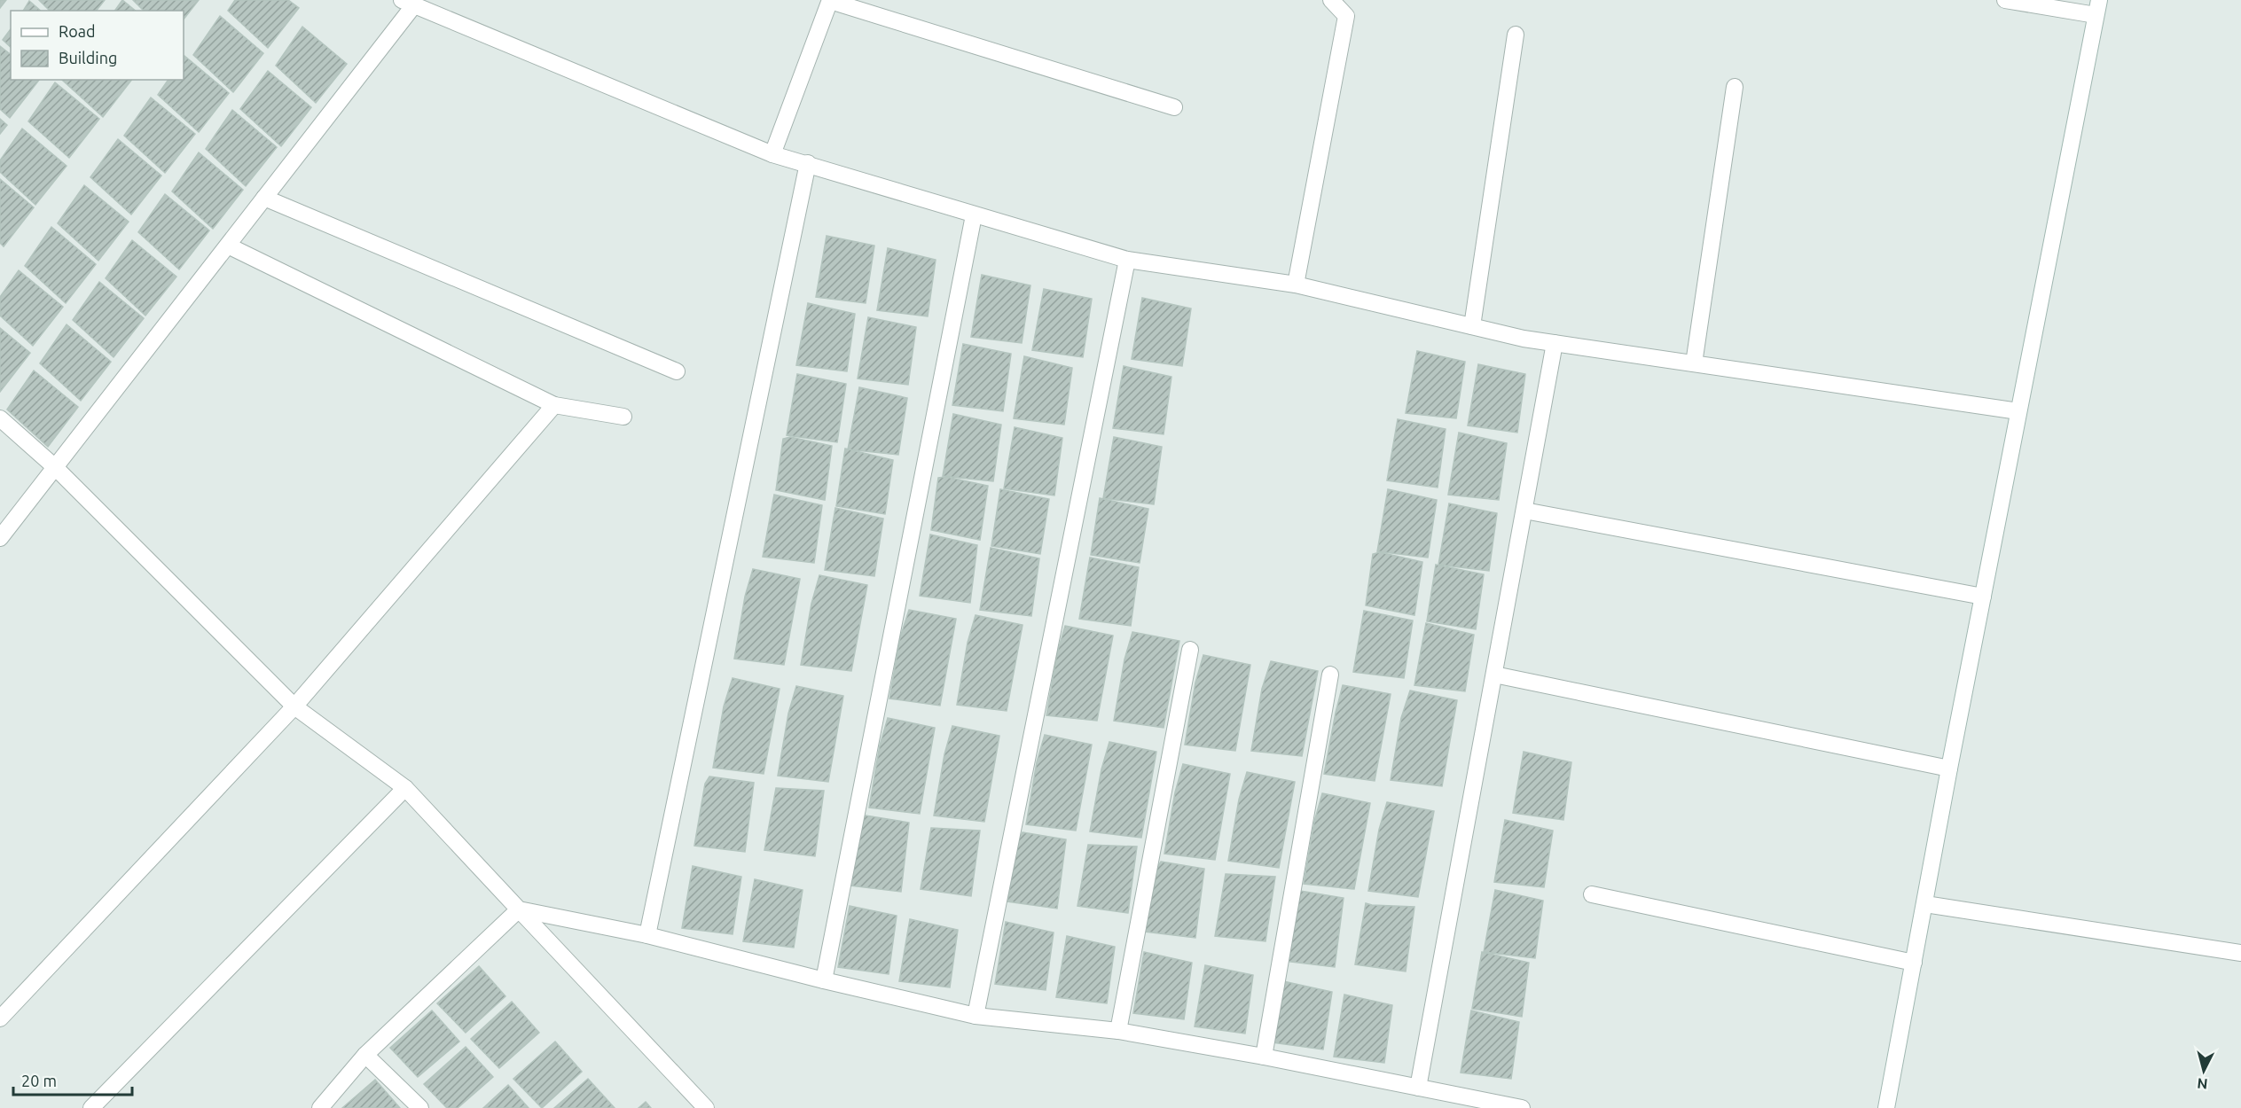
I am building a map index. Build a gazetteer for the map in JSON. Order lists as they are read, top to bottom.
{
  "legend": ["Road", "Building"],
  "scale_bar": "20 m",
  "north": "bottom"
}
